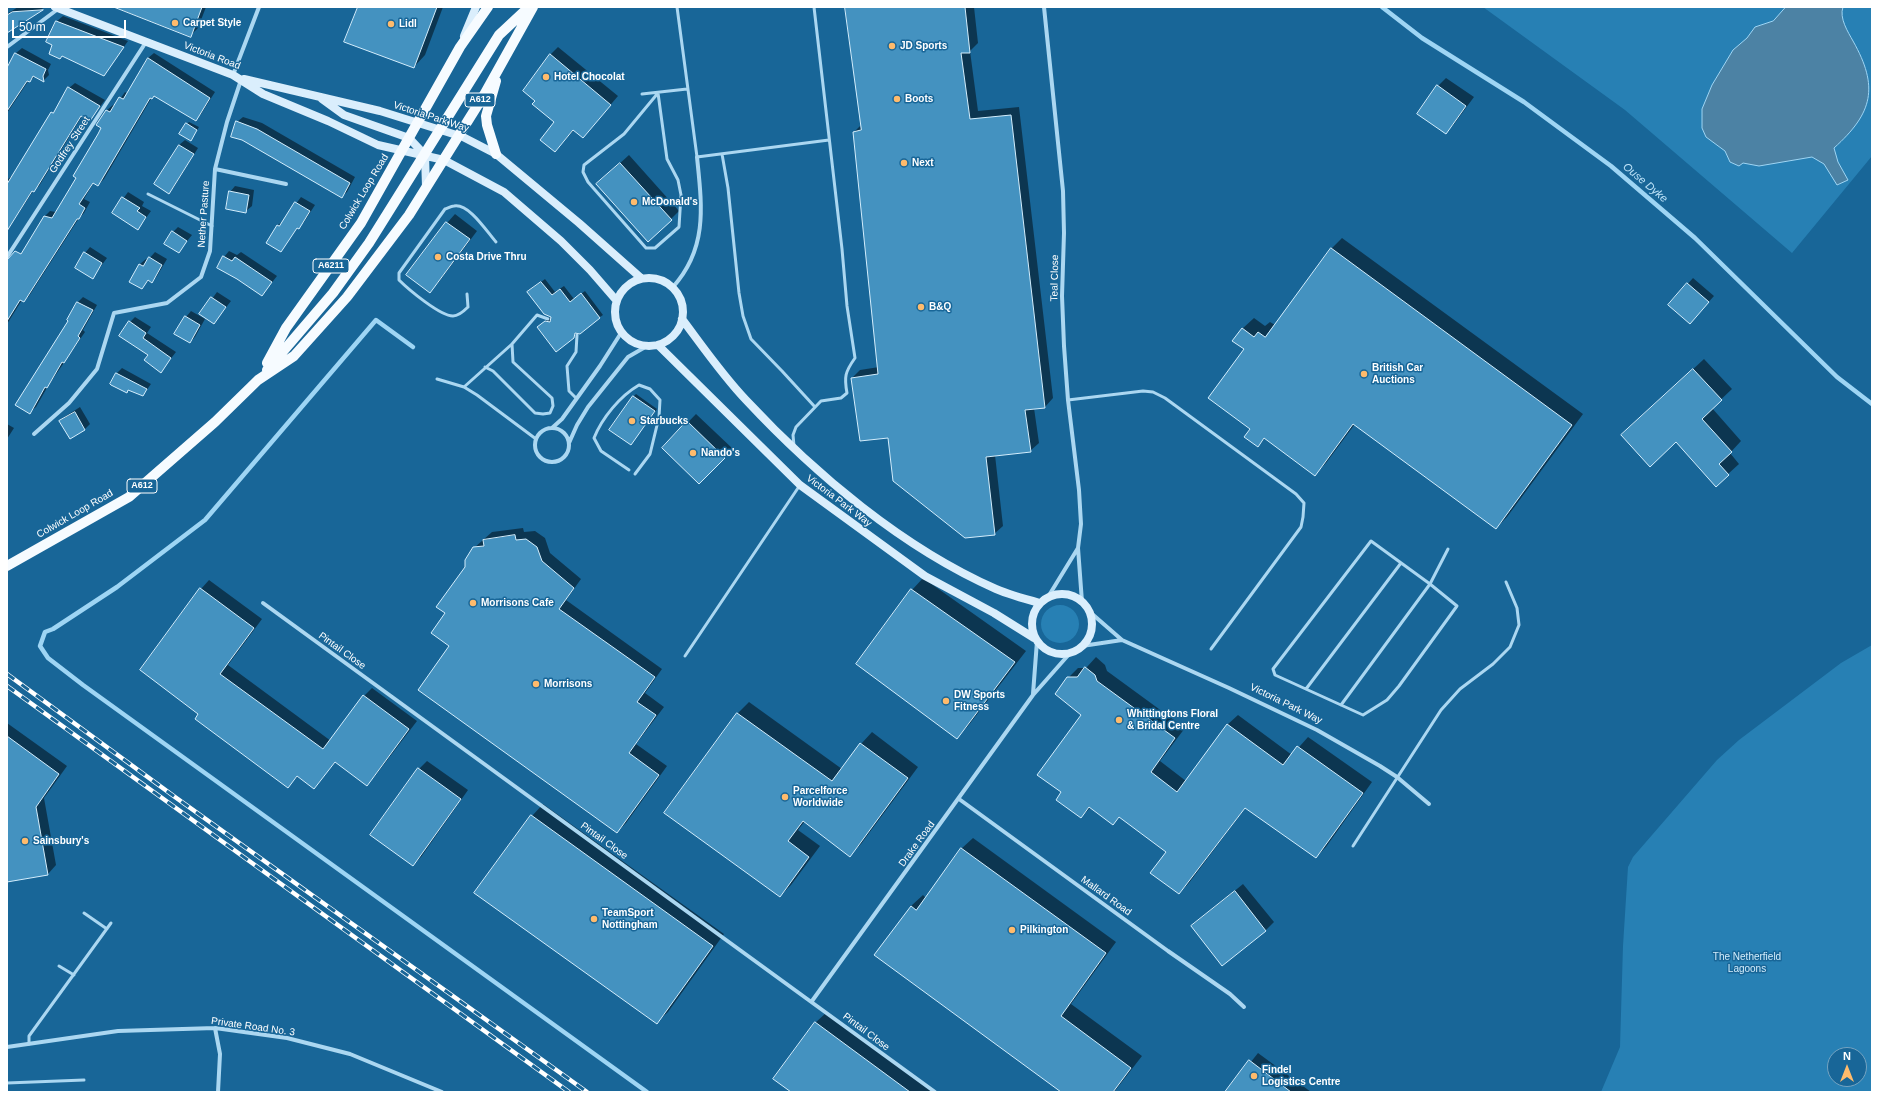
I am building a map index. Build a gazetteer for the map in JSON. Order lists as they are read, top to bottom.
{
  "streets": {
    "main road": ["A612", "Colwick Loop Road", "A6211"],
    "street": [
      "Victoria Road",
      "Victoria Park Way",
      "Godfrey Street",
      "Nether Pasture",
      "Teal Close",
      "Pintail Close",
      "Drake Road",
      "Mallard Road",
      "Private Road No. 3"
    ]
  },
  "crossings": [
    ["Victoria Road", "Victoria Park Way"],
    ["Victoria Road", "Godfrey Street"],
    ["Victoria Road", "Colwick Loop Road"],
    ["Victoria Road", "Nether Pasture"],
    ["A612", "Victoria Park Way"],
    ["A612", "Colwick Loop Road"],
    ["Victoria Park Way", "Colwick Loop Road"],
    ["Victoria Park Way", "Nether Pasture"],
    ["Victoria Park Way", "Teal Close"],
    ["Victoria Park Way", "Drake Road"],
    ["Teal Close", "Drake Road"],
    ["Pintail Close", "Drake Road"],
    ["Drake Road", "Mallard Road"]
  ],
  "water": ["Ouse Dyke"],
  "parks": ["The Netherfield Lagoons"],
  "places": [
    "Carpet Style",
    "Lidl",
    "JD Sports",
    "Hotel Chocolat",
    "Boots",
    "Next",
    "McDonald's",
    "Costa Drive Thru",
    "B&Q",
    "British Car Auctions",
    "Starbucks",
    "Nando's",
    "Morrisons Cafe",
    "Morrisons",
    "DW Sports Fitness",
    "Whittingtons Floral & Bridal Centre",
    "Parcelforce Worldwide",
    "Sainsbury's",
    "TeamSport Nottingham",
    "Pilkington",
    "Findel Logistics Centre"
  ],
  "scale_bar": "50 m",
  "north": "top"
}
